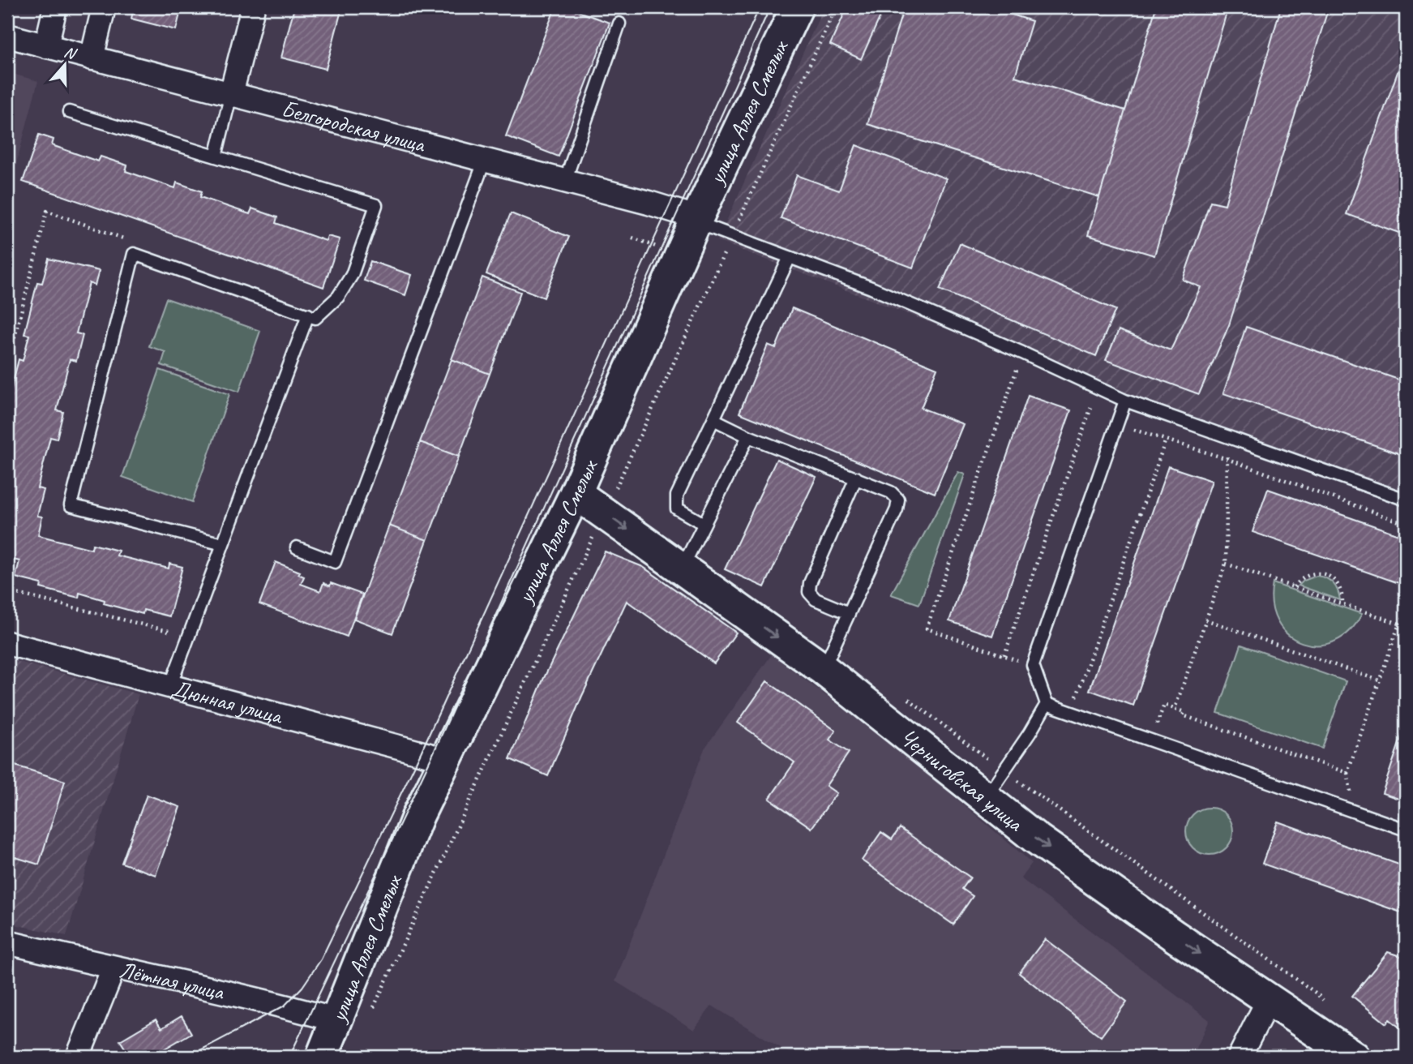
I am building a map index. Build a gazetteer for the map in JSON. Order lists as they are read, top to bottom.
{
  "streets": {
    "main road": ["улица Аллея Смелых", "Черниговская улица"],
    "street": ["Белгородская улица", "Дюнная улица", "Лётная улица"]
  },
  "crossings": [
    ["улица Аллея Смелых", "Белгородская улица"],
    ["улица Аллея Смелых", "Дюнная улица"],
    ["улица Аллея Смелых", "Черниговская улица"],
    ["улица Аллея Смелых", "Лётная улица"]
  ],
  "one_way": ["Черниговская улица"],
  "north": "top"
}
